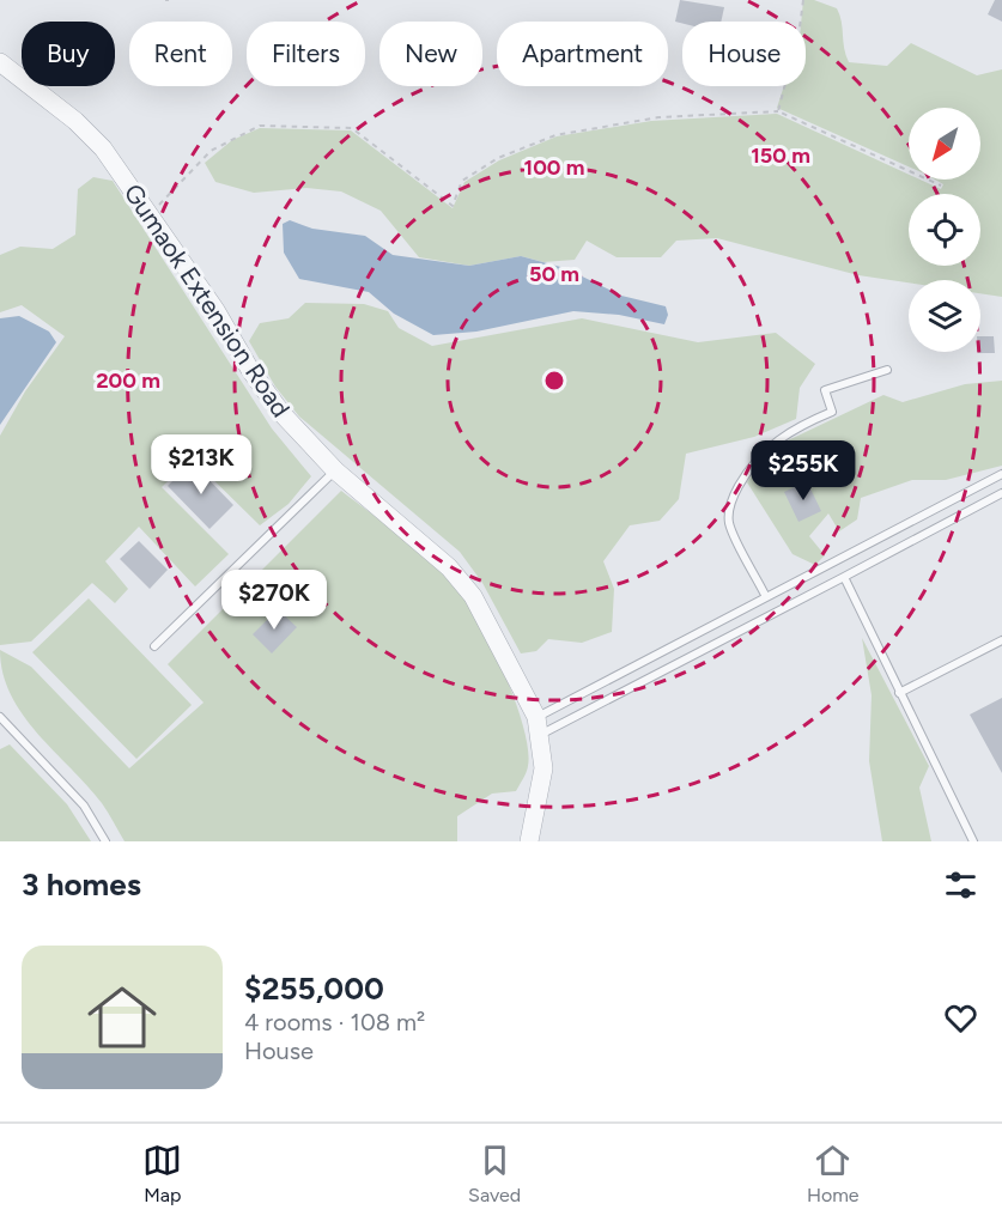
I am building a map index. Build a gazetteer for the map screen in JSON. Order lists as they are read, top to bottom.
{
  "streets": {
    "street": ["Gumaok Extension Road"]
  },
  "north": "bottom left",
  "page": {
    "chip": [
      "Buy",
      "Rent",
      "Filters",
      "New",
      "Apartment",
      "House"
    ],
    "price": ["$213K", "$255K", "$270K"],
    "heading": "3 homes",
    "list": [
      {
        "name": "$255,000",
        "note": "4 rooms · 108 m² · House"
      }
    ],
    "tabs": ["Map", "Saved", "Home"]
  },
  "rings": [
    "150 m",
    "100 m",
    "50 m",
    "200 m"
  ]
}
